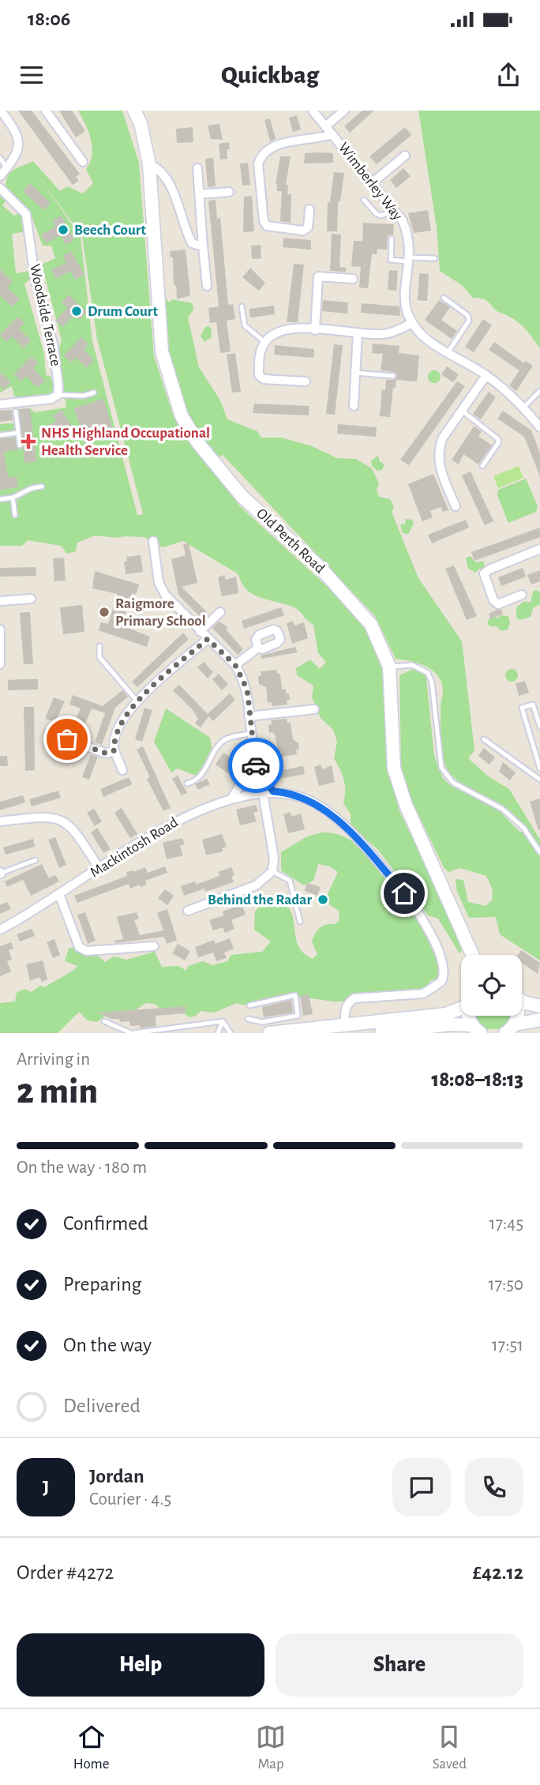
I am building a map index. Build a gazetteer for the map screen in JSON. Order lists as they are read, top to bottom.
{
  "streets": {
    "main road": ["Old Perth Road"],
    "street": ["Wimberley Way", "Woodside Terrace", "Mackintosh Road"]
  },
  "places": {
    "other": [
      "Beech Court",
      "Drum Court",
      "Raigmore Primary School",
      "Behind the Radar"
    ],
    "health": ["NHS Highland Occupational Health Service"]
  },
  "page": {
    "status": "18:06",
    "header": "Quickbag",
    "heading": ["2 min", "Arriving in", "18:08–18:13"],
    "panel": [
      "Jordan",
      "Courier · 4.5",
      "Order #4272",
      "£42.12"
    ],
    "bar": "On the way · 180 m",
    "list": [
      ["Confirmed", "17:45"],
      ["Preparing", "17:50"],
      ["On the way", "17:51"],
      "Delivered"
    ],
    "round": "J",
    "buttons": ["Help", "Share"],
    "tabs": ["Home", "Map", "Saved"]
  }
}
